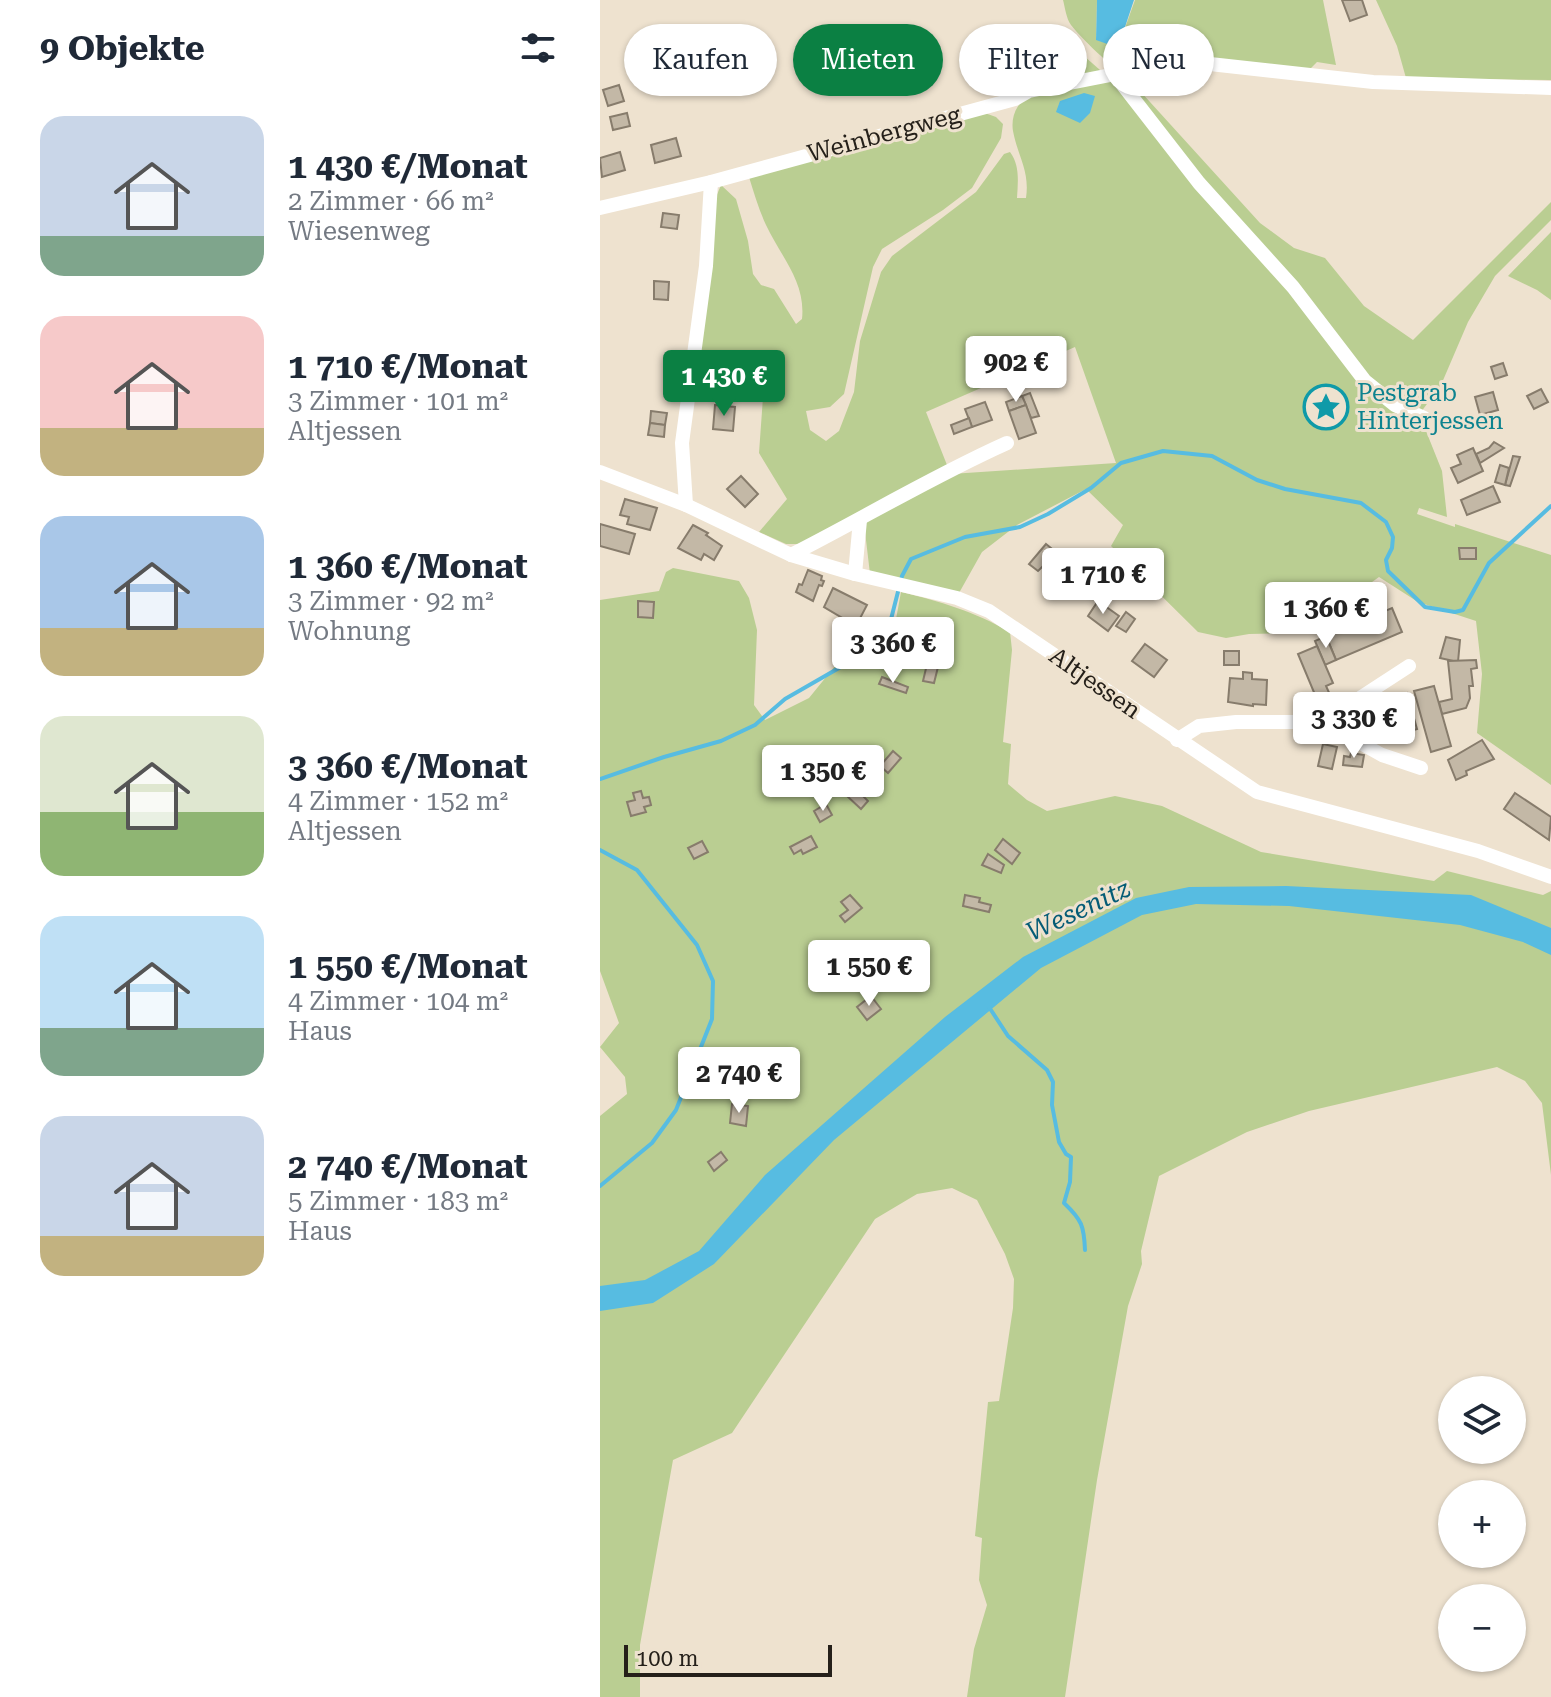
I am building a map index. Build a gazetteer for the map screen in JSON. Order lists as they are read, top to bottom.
{
  "streets": {
    "street": ["Weinbergweg", "Altjessen"]
  },
  "water": ["Wesenitz"],
  "places": {
    "place": ["Pestgrab Hinterjessen"]
  },
  "scale_bar": "100 m",
  "page": {
    "heading": "9 Objekte",
    "chip": [
      "Kaufen",
      "Mieten",
      "Filter",
      "Neu"
    ],
    "list": [
      {
        "name": "1 430 €/Monat",
        "note": "2 Zimmer · 66 m² · Wiesenweg"
      },
      {
        "name": "1 710 €/Monat",
        "note": "3 Zimmer · 101 m² · Altjessen"
      },
      {
        "name": "1 360 €/Monat",
        "note": "3 Zimmer · 92 m² · Wohnung"
      },
      {
        "name": "3 360 €/Monat",
        "note": "4 Zimmer · 152 m² · Altjessen"
      },
      {
        "name": "1 550 €/Monat",
        "note": "4 Zimmer · 104 m² · Haus"
      },
      {
        "name": "2 740 €/Monat",
        "note": "5 Zimmer · 183 m² · Haus"
      }
    ],
    "price": [
      "902 €",
      "1 430 €",
      "1 710 €",
      "1 360 €",
      "3 360 €",
      "3 330 €",
      "1 350 €",
      "1 550 €",
      "2 740 €"
    ],
    "map_buttons": ["+", "−"],
    "scale": "100 m"
  }
}
